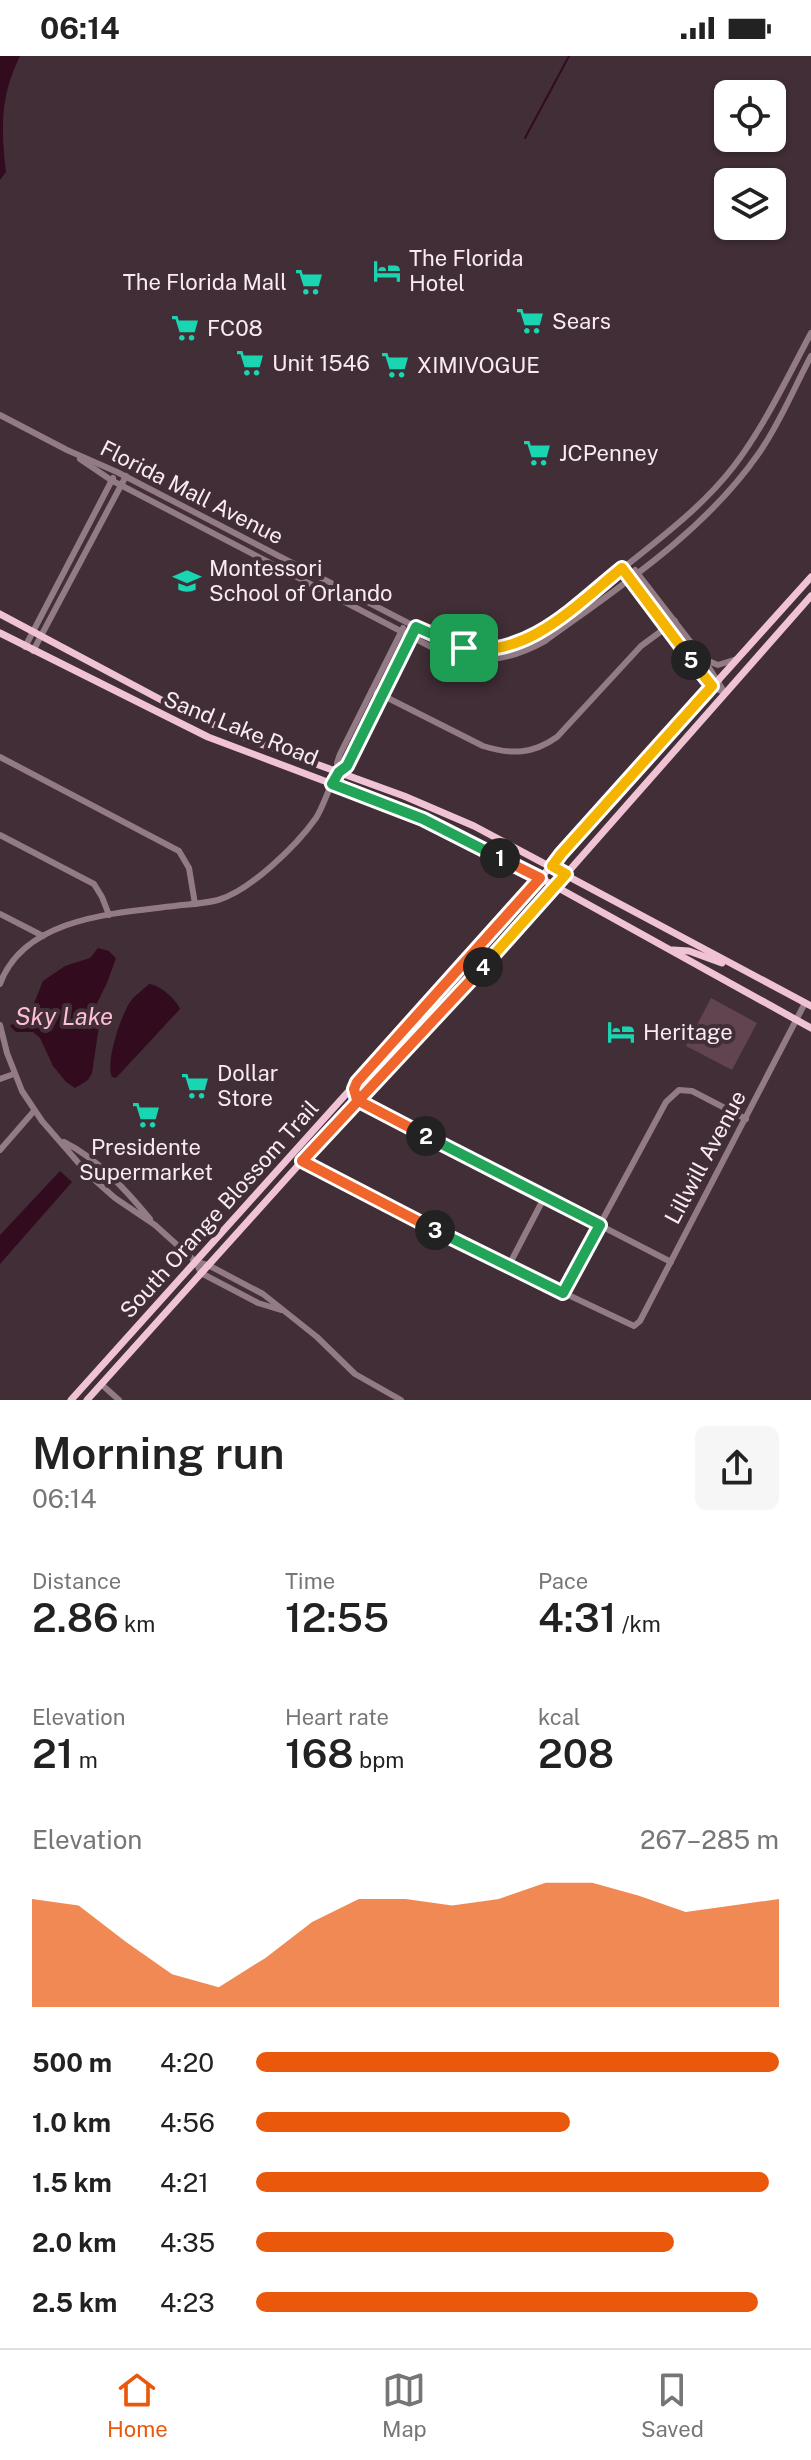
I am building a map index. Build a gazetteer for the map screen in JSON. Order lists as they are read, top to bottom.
{
  "streets": {
    "main road": ["Sand Lake Road", "South Orange Blossom Trail"],
    "street": ["Florida Mall Avenue", "Lillwill Avenue"]
  },
  "crossings": [
    ["Sand Lake Road", "Lillwill Avenue"],
    ["Sand Lake Road", "South Orange Blossom Trail"]
  ],
  "water": ["Sky Lake"],
  "places": {
    "hotel": ["The Florida Hotel", "Heritage"],
    "supermarket": [
      "The Florida Mall",
      "Sears",
      "FC08",
      "Unit 1546",
      "XIMIVOGUE",
      "JCPenney",
      "Dollar Store",
      "Presidente Supermarket"
    ],
    "school or university": ["Montessori School of Orlando"]
  },
  "page": {
    "status": "06:14",
    "pins": [
      "5",
      "1",
      "4",
      "2",
      "3"
    ],
    "heading": ["Morning run", "06:14"],
    "stats": [
      ["Distance", "2.86 km"],
      ["Time", "12:55"],
      ["Pace", "4:31 /km"],
      ["Elevation", "21 m"],
      ["Heart rate", "168 bpm"],
      ["kcal", "208"]
    ],
    "chart": ["Elevation", "267–285 m"],
    "list": [
      {
        "name": "500 m",
        "note": "4:20"
      },
      {
        "name": "1.0 km",
        "note": "4:56"
      },
      {
        "name": "1.5 km",
        "note": "4:21"
      },
      {
        "name": "2.0 km",
        "note": "4:35"
      },
      {
        "name": "2.5 km",
        "note": "4:23"
      }
    ],
    "tabs": ["Home", "Map", "Saved"]
  }
}
